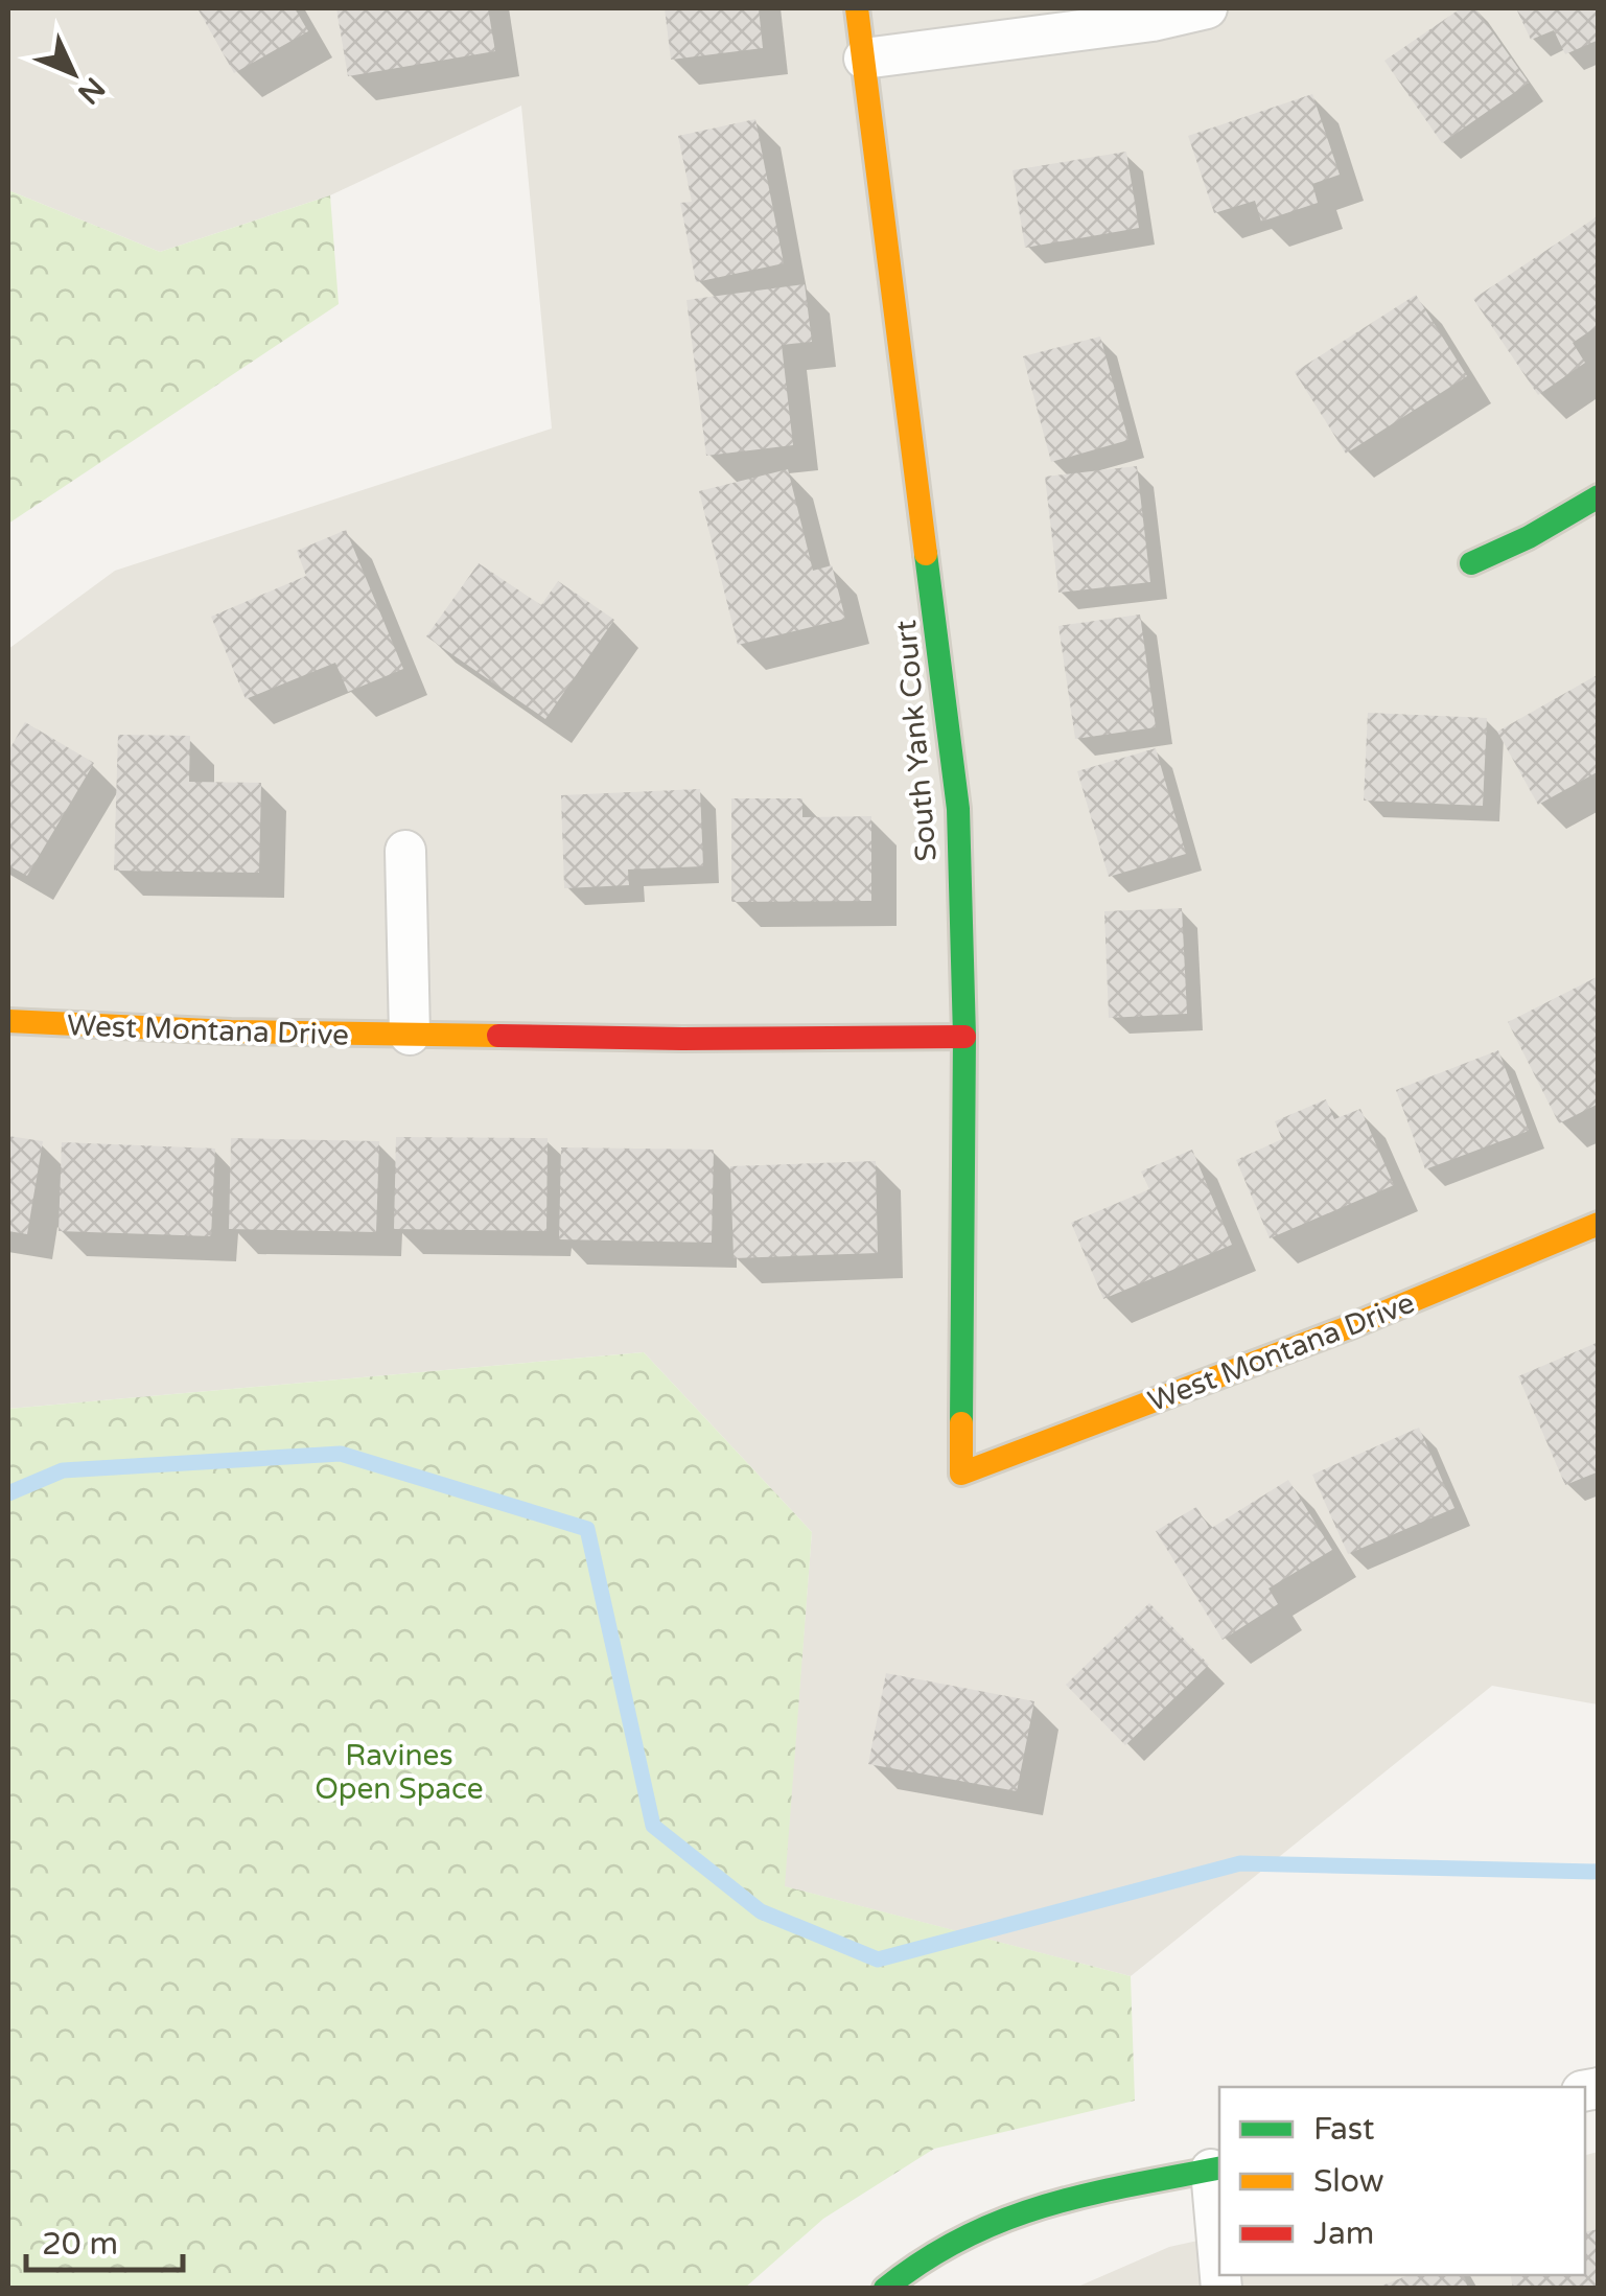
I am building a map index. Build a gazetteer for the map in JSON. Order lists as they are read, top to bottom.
{
  "streets": {
    "street": ["South Yank Court", "West Montana Drive"]
  },
  "crossings": [
    ["South Yank Court", "West Montana Drive"]
  ],
  "parks": ["Ravines Open Space"],
  "legend": ["Fast", "Slow", "Jam"],
  "scale_bar": "20 m",
  "north": "bottom right"
}
